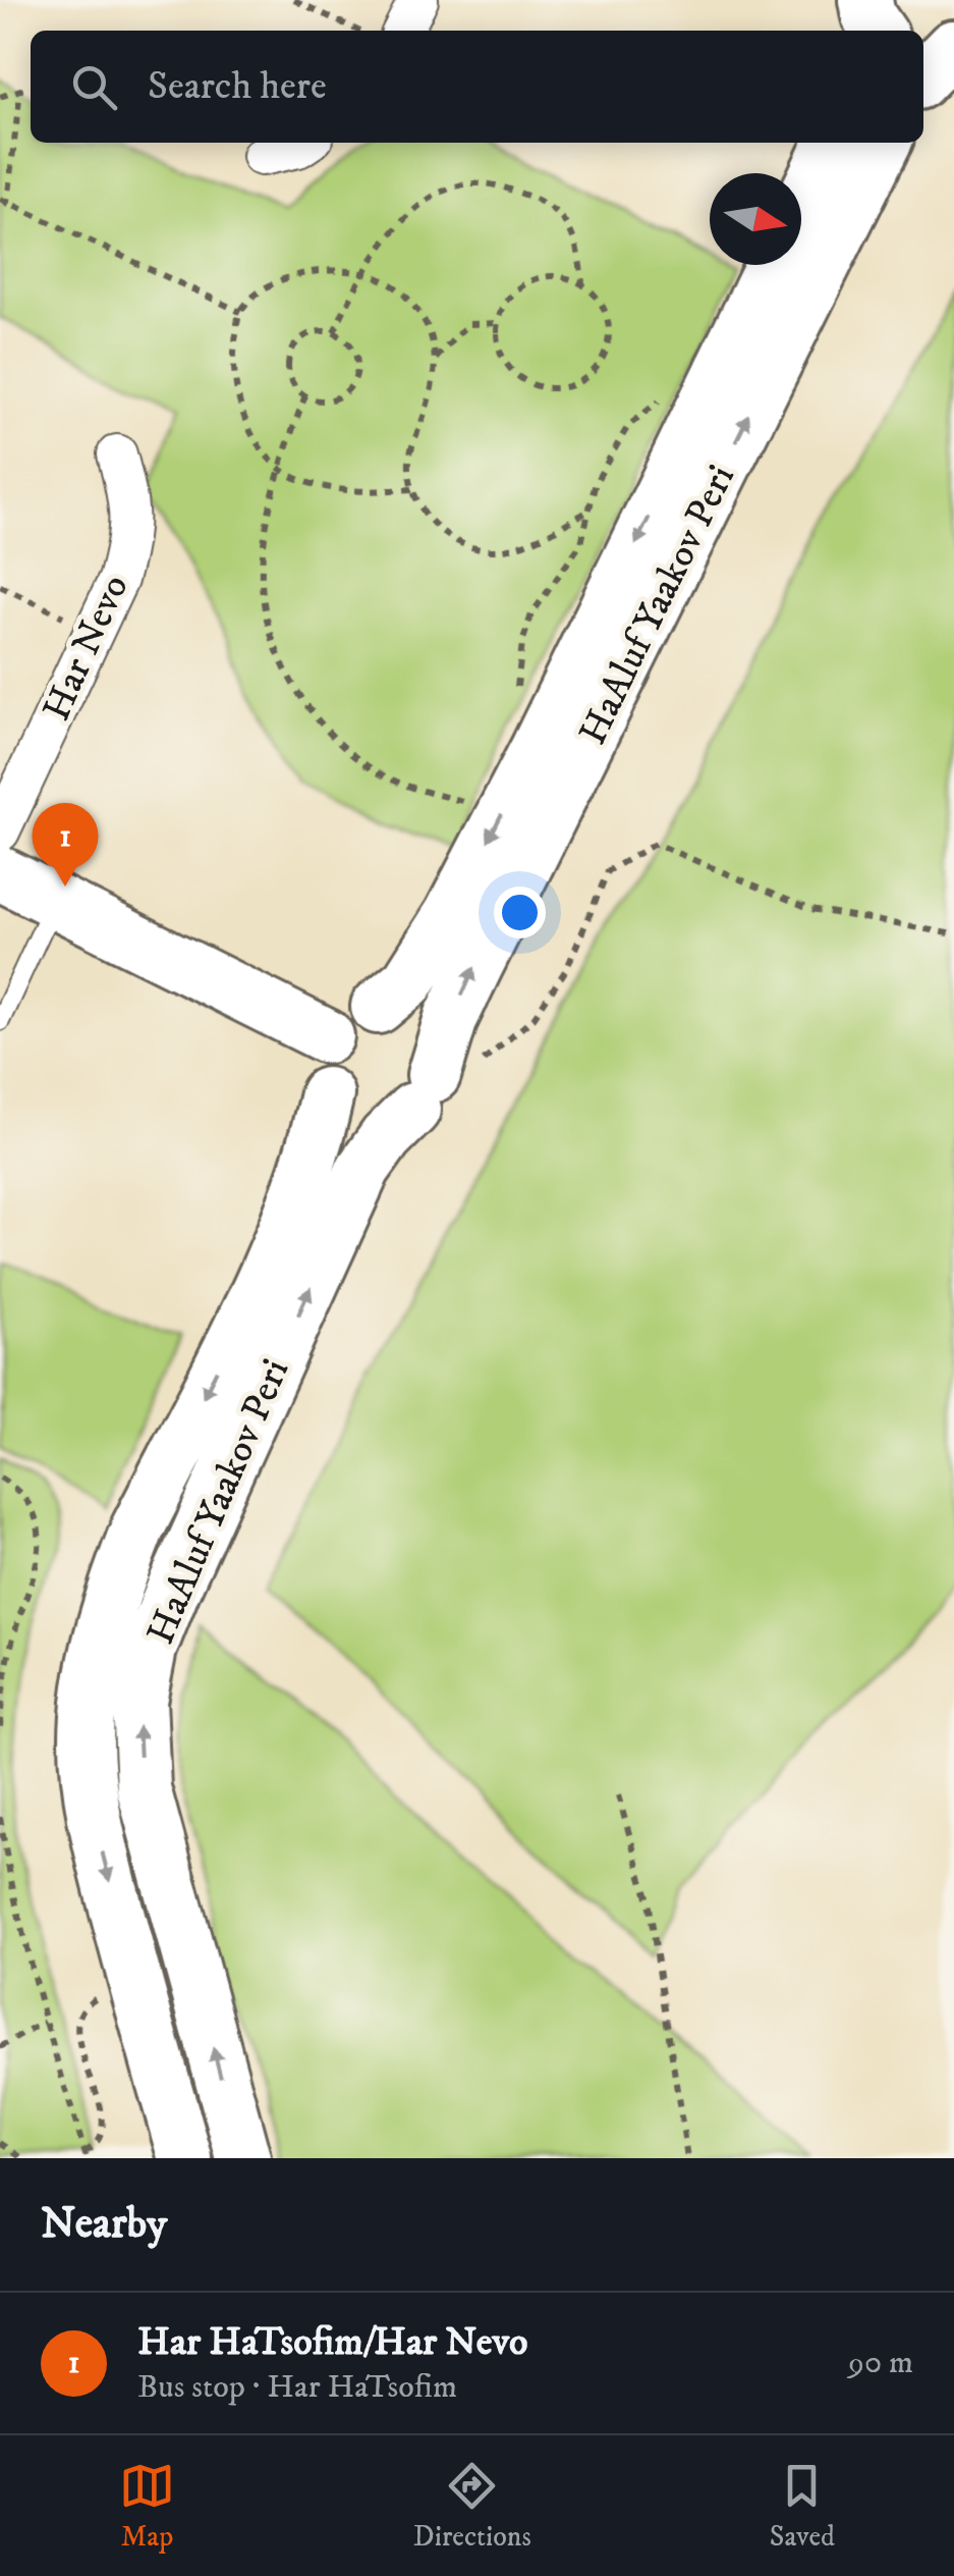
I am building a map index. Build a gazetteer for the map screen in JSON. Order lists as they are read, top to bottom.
{
  "streets": {
    "street": ["HaAluf Yaakov Peri", "Har Nevo"]
  },
  "north": "right",
  "page": {
    "search": "Search here",
    "pins": "1",
    "heading": "Nearby",
    "list": [
      {
        "mark": "1",
        "name": "Har HaTsofim/Har Nevo",
        "note": "Bus stop · Har HaTsofim",
        "value": "90 m"
      }
    ],
    "nav": ["Map", "Directions", "Saved"]
  }
}
